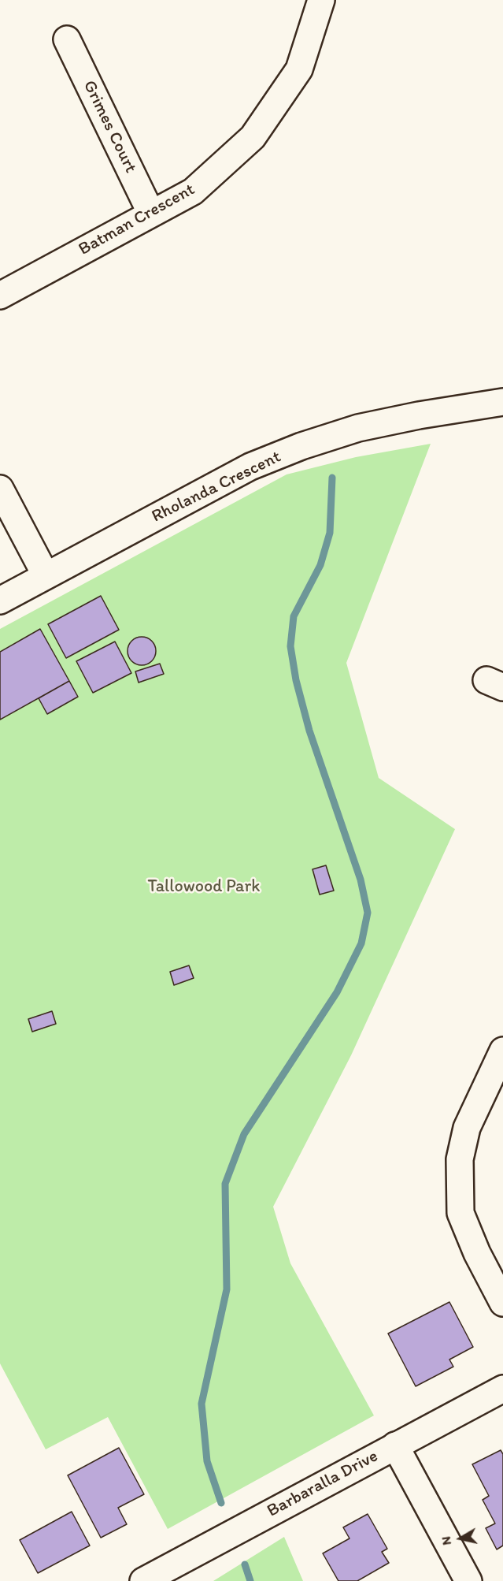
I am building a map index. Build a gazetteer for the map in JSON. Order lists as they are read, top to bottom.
{
  "streets": {
    "street": [
      "Grimes Court",
      "Batman Crescent",
      "Rholanda Crescent",
      "Barbaralla Drive"
    ]
  },
  "crossings": [
    ["Grimes Court", "Batman Crescent"]
  ],
  "parks": ["Tallowood Park"],
  "north": "left"
}
